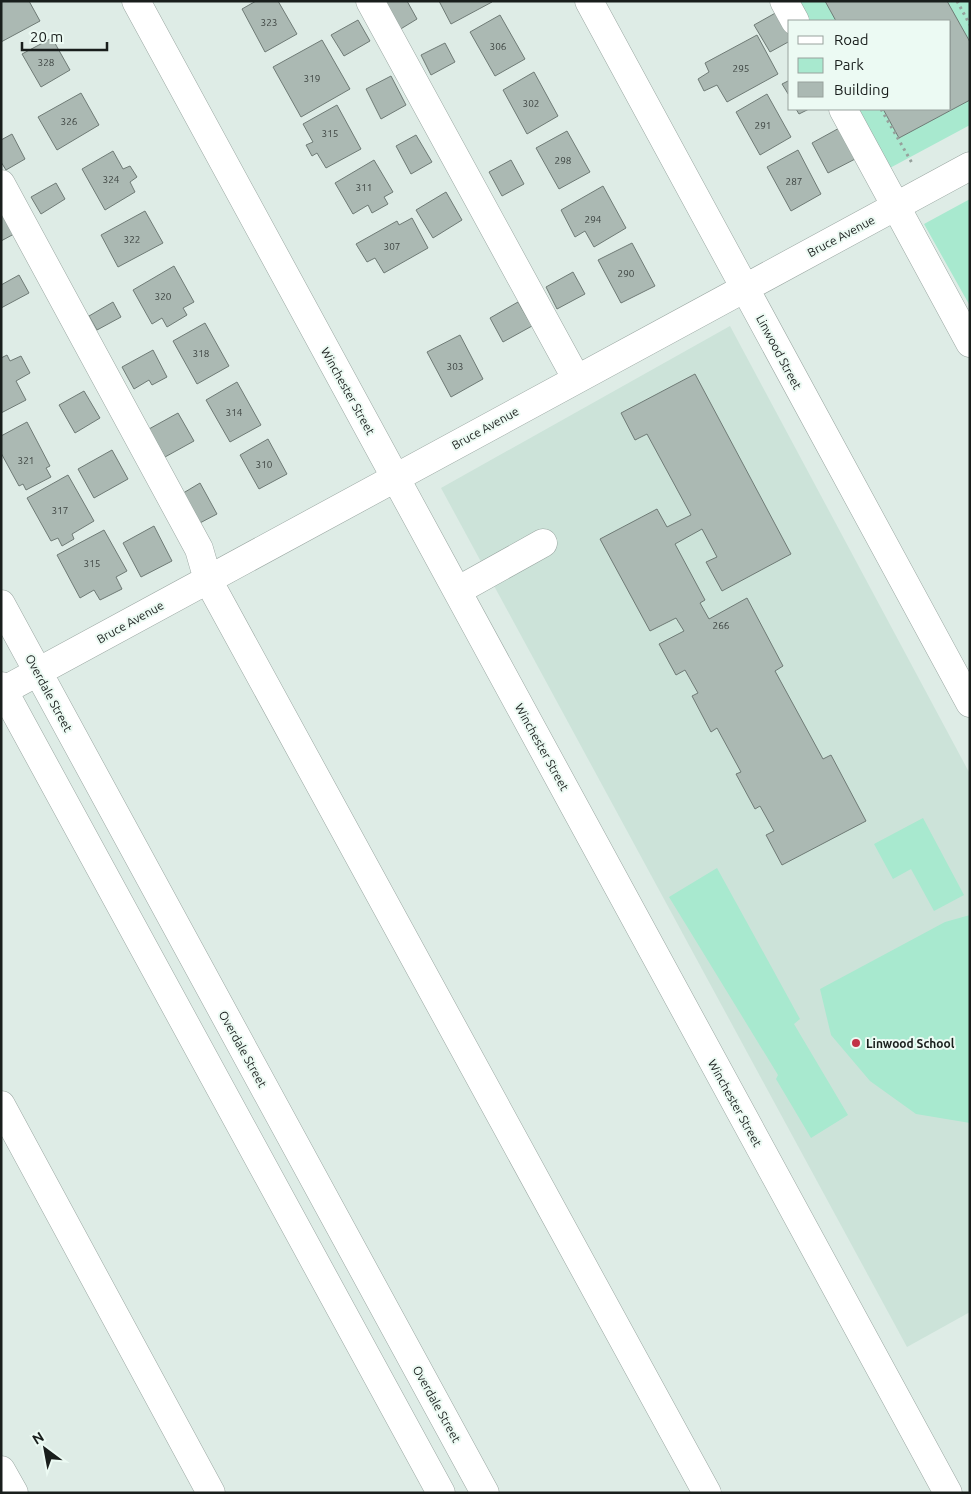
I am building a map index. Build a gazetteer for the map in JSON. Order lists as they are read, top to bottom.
{
  "streets": {
    "street": [
      "Bruce Avenue",
      "Linwood Street",
      "Winchester Street",
      "Overdale Street"
    ]
  },
  "crossings": [
    ["Bruce Avenue", "Linwood Street"],
    ["Bruce Avenue", "Winchester Street"],
    ["Bruce Avenue", "Overdale Street"]
  ],
  "places": ["Linwood School"],
  "house_numbers": [
    "323",
    "306",
    "328",
    "295",
    "319",
    "302",
    "326",
    "291",
    "315",
    "298",
    "324",
    "287",
    "311",
    "294",
    "322",
    "307",
    "290",
    "320",
    "318",
    "303",
    "314",
    "321",
    "310",
    "317",
    "315",
    "266"
  ],
  "legend": ["Road", "Park", "Building"],
  "scale_bar": "20 m",
  "north": "top left"
}
